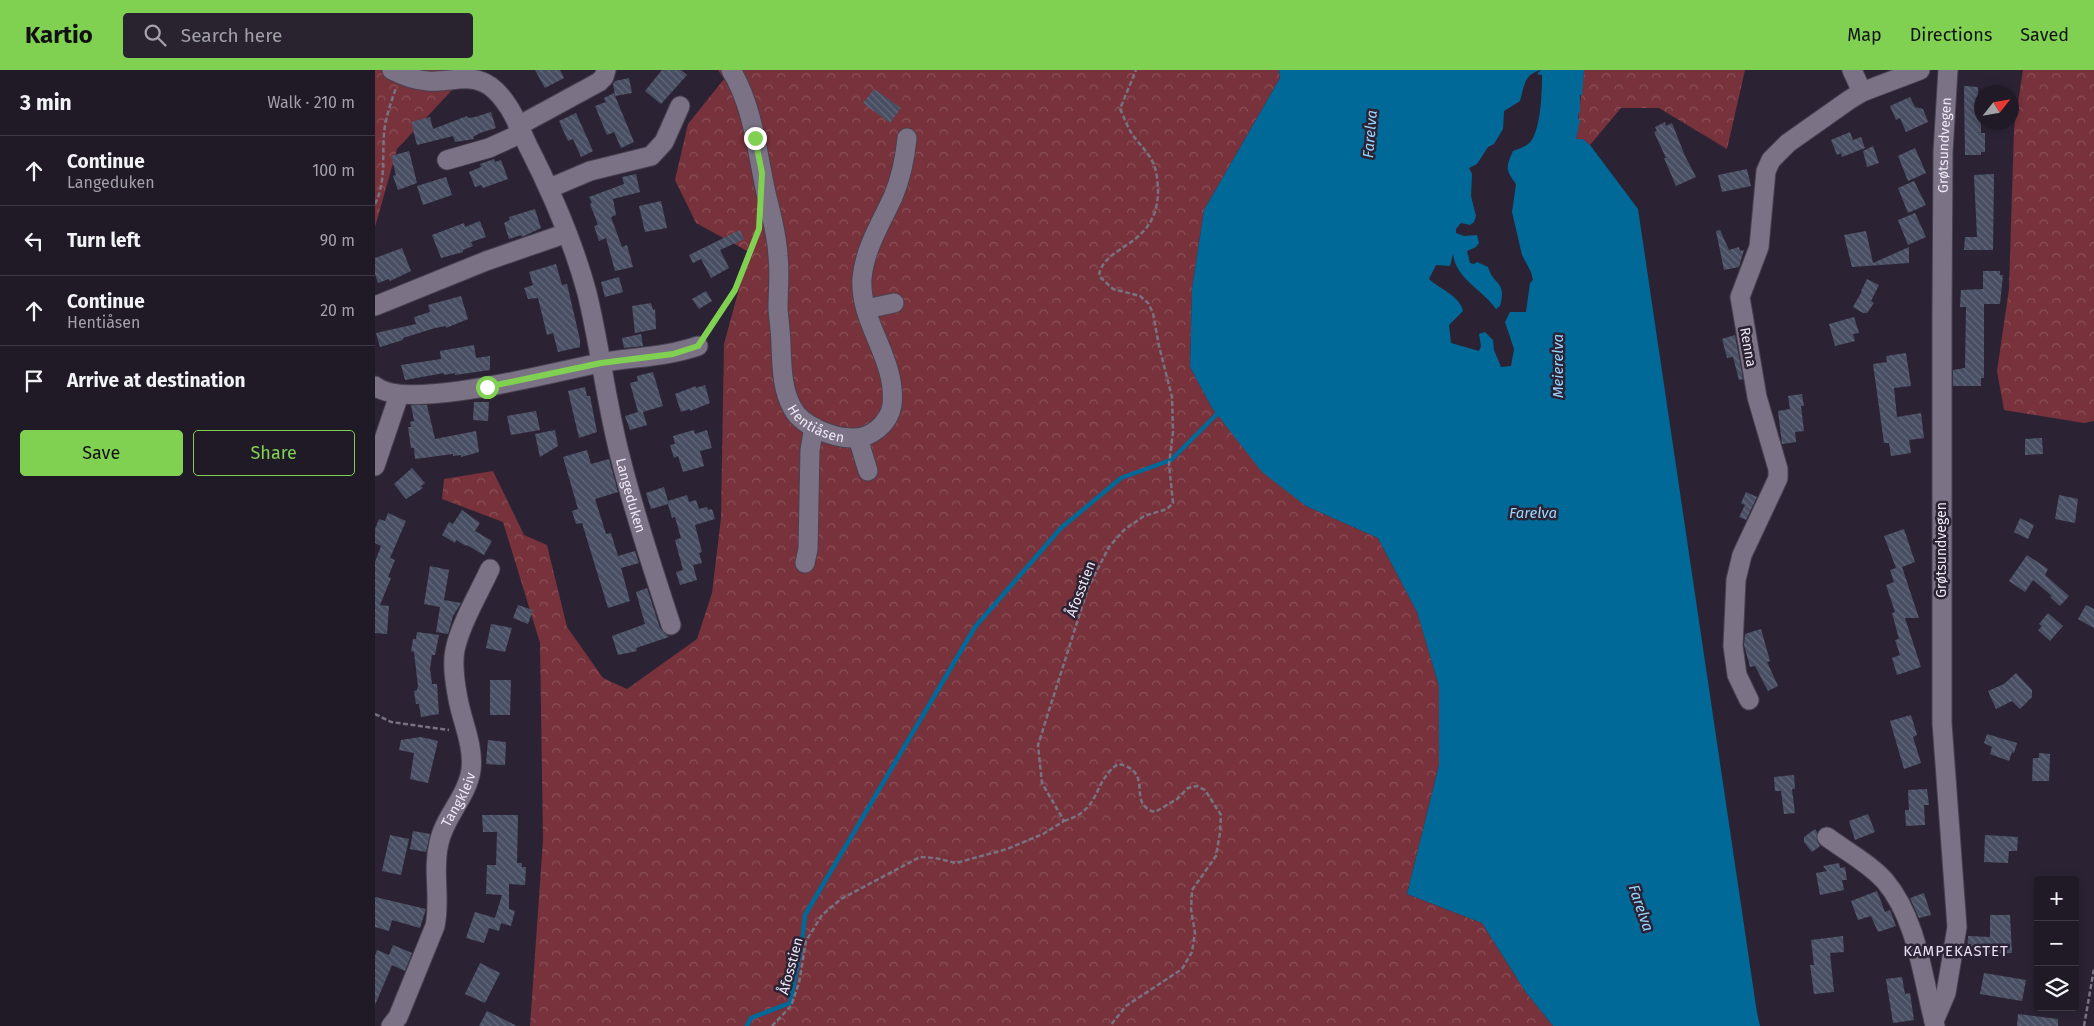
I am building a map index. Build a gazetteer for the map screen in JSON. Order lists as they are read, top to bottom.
{
  "streets": {
    "street": [
      "Grøtsundvegen",
      "Renna",
      "Hentiåsen",
      "Langeduken",
      "Tangkleiv"
    ],
    "path": ["Åfosstien"]
  },
  "districts": ["KAMPEKASTET"],
  "water": ["Farelva", "Meierelva"],
  "north": "top right",
  "page": {
    "header": "Kartio",
    "search": "Search here",
    "nav": ["Map", "Directions", "Saved"],
    "heading": ["3 min", "Walk · 210 m"],
    "list": [
      ["Continue", "Langeduken", "100 m"],
      ["Turn left", "90 m"],
      ["Continue", "Hentiåsen", "20 m"],
      "Arrive at destination"
    ],
    "buttons": ["Save", "Share"],
    "map_buttons": ["+", "−"]
  }
}
